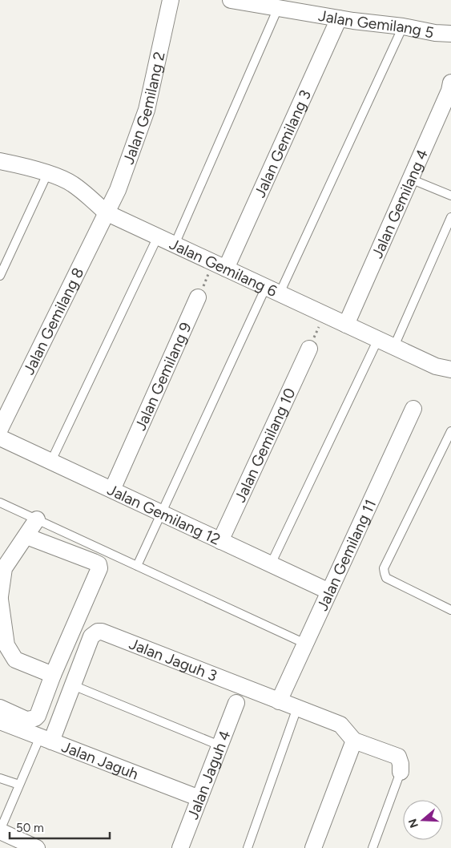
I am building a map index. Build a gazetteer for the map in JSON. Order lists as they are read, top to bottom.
{
  "streets": {
    "street": [
      "Jalan Gemilang 5",
      "Jalan Gemilang 2",
      "Jalan Gemilang 3",
      "Jalan Gemilang 4",
      "Jalan Gemilang 6",
      "Jalan Gemilang 8",
      "Jalan Gemilang 9",
      "Jalan Gemilang 10",
      "Jalan Gemilang 12",
      "Jalan Gemilang 11",
      "Jalan Jaguh 3",
      "Jalan Jaguh",
      "Jalan Jaguh 4"
    ]
  },
  "crossings": [
    ["Jalan Gemilang 5", "Jalan Gemilang 3"],
    ["Jalan Gemilang 2", "Jalan Gemilang 6"],
    ["Jalan Gemilang 2", "Jalan Gemilang 8"],
    ["Jalan Gemilang 3", "Jalan Gemilang 6"],
    ["Jalan Gemilang 4", "Jalan Gemilang 6"],
    ["Jalan Gemilang 6", "Jalan Gemilang 8"],
    ["Jalan Gemilang 9", "Jalan Gemilang 12"],
    ["Jalan Gemilang 10", "Jalan Gemilang 12"],
    ["Jalan Gemilang 12", "Jalan Gemilang 11"],
    ["Jalan Gemilang 11", "Jalan Jaguh 3"],
    ["Jalan Jaguh 3", "Jalan Jaguh"],
    ["Jalan Jaguh", "Jalan Jaguh 4"]
  ],
  "scale_bar": "50 m",
  "north": "left"
}
